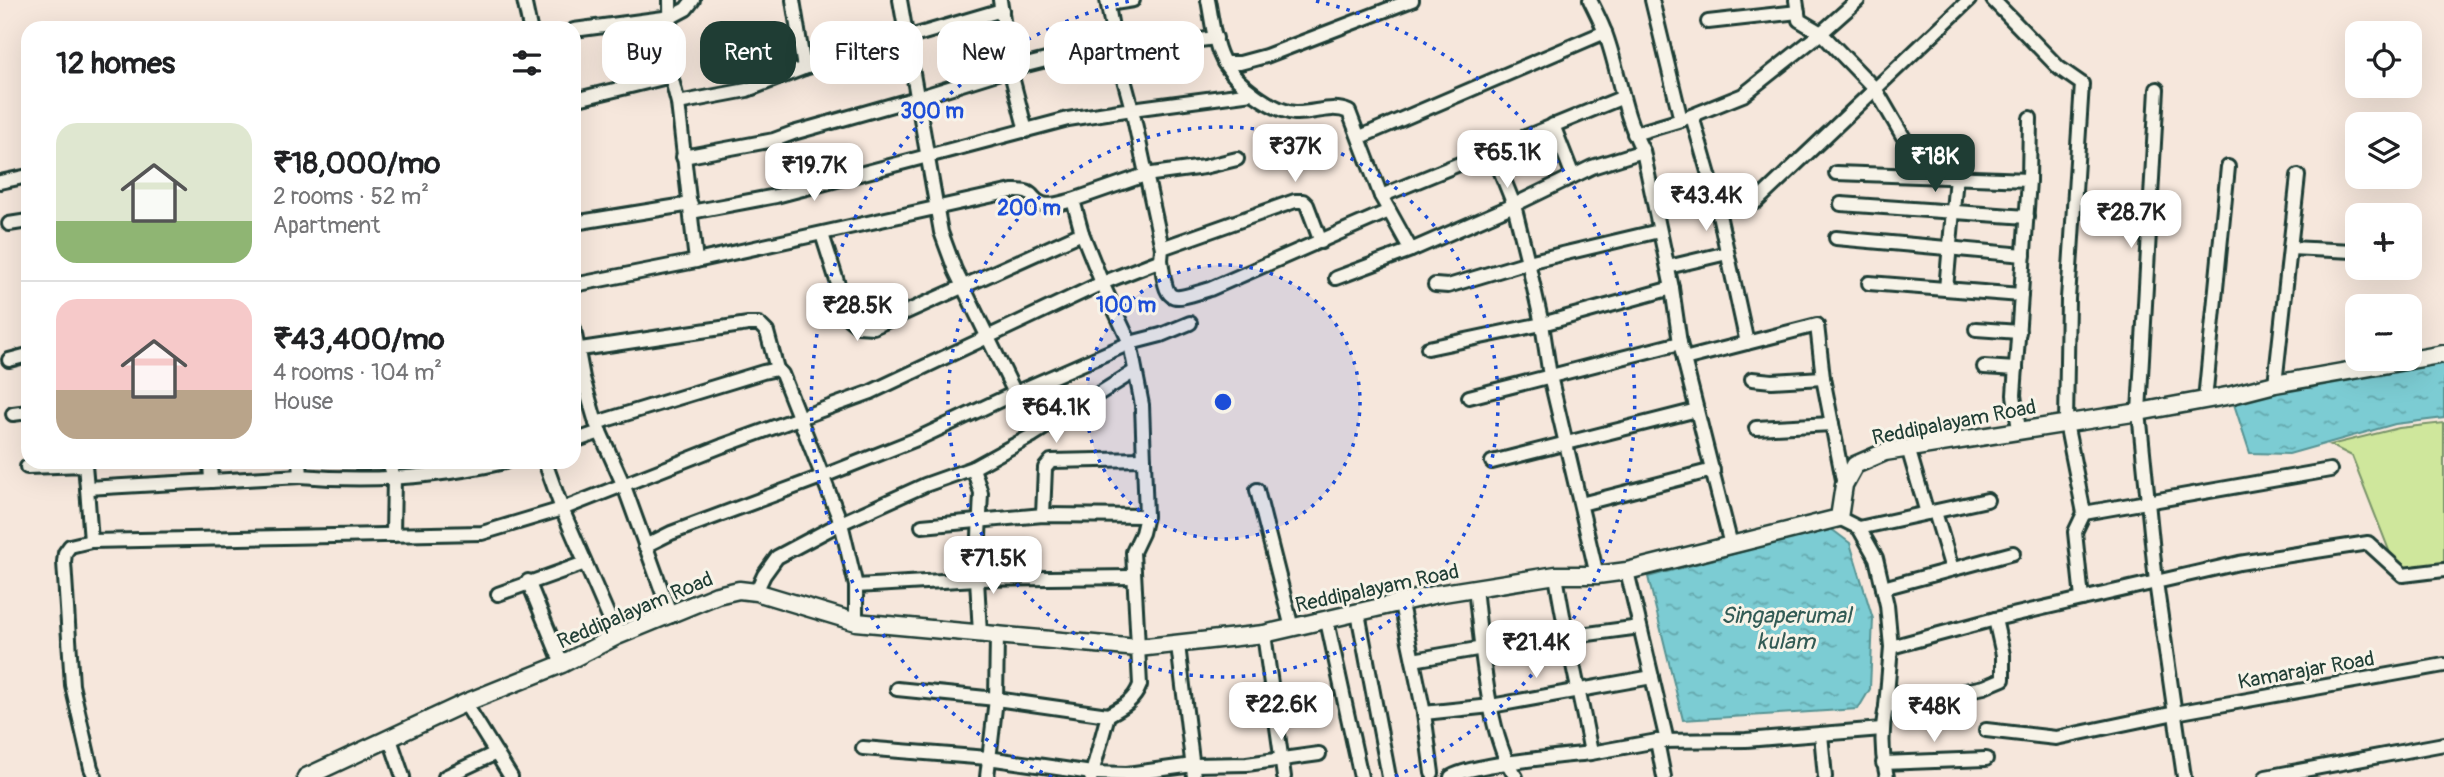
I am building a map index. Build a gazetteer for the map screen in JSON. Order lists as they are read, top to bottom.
{
  "streets": {
    "main road": ["Reddipalayam Road"],
    "street": ["Kamarajar Road"]
  },
  "water": ["Singaperumal kulam"],
  "page": {
    "map_buttons": ["+", "−"],
    "chip": [
      "Buy",
      "Rent",
      "Filters",
      "New",
      "Apartment"
    ],
    "heading": "12 homes",
    "list": [
      {
        "name": "₹18,000/mo",
        "note": "2 rooms · 52 m² · Apartment"
      },
      {
        "name": "₹43,400/mo",
        "note": "4 rooms · 104 m² · House"
      }
    ],
    "price": [
      "₹37K",
      "₹65.1K",
      "₹18K",
      "₹19.7K",
      "₹43.4K",
      "₹28.7K",
      "₹28.5K",
      "₹64.1K",
      "₹71.5K",
      "₹21.4K",
      "₹22.6K",
      "₹48K"
    ]
  },
  "rings": ["300 m", "200 m", "100 m"]
}
